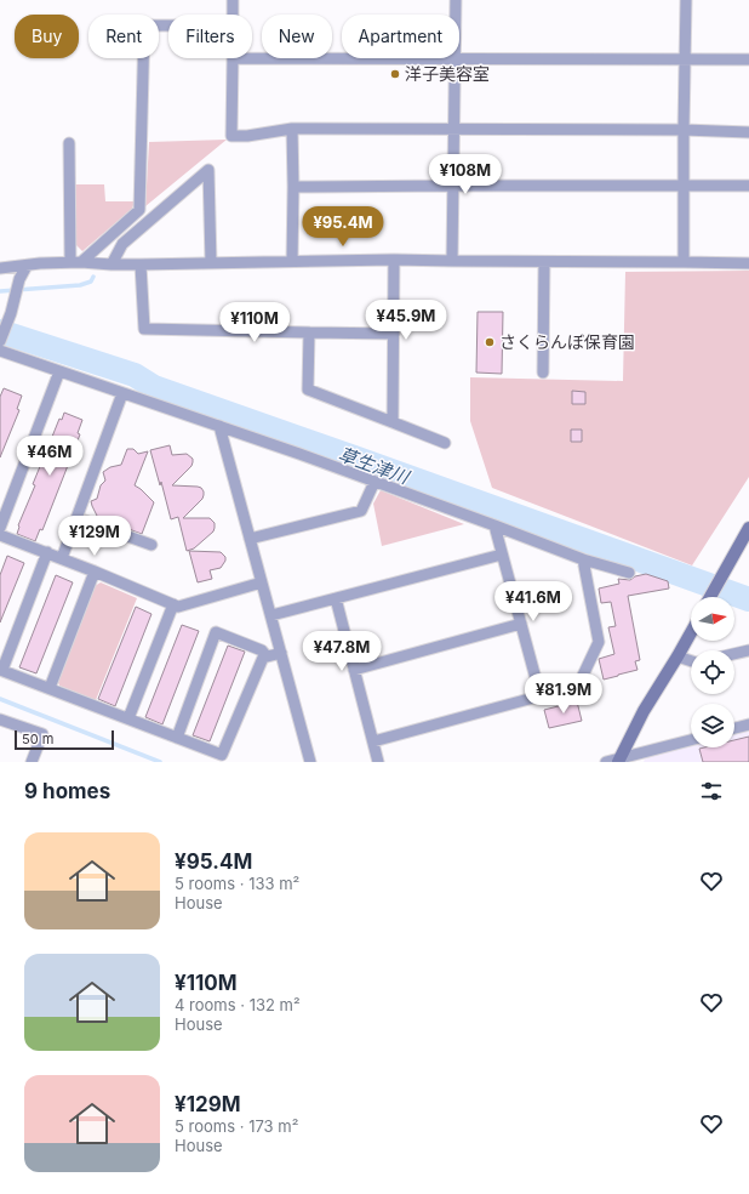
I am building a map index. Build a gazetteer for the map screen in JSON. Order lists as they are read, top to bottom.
{
  "water": ["草生津川"],
  "places": ["洋子美容室", "さくらんぼ保育園"],
  "scale_bar": "50 m",
  "north": "right",
  "page": {
    "chip": [
      "Buy",
      "Rent",
      "Filters",
      "New",
      "Apartment"
    ],
    "price": [
      "¥108M",
      "¥95.4M",
      "¥45.9M",
      "¥110M",
      "¥46M",
      "¥129M",
      "¥41.6M",
      "¥47.8M",
      "¥81.9M"
    ],
    "scale": "50 m",
    "heading": "9 homes",
    "list": [
      {
        "name": "¥95.4M",
        "note": "5 rooms · 133 m² · House"
      },
      {
        "name": "¥110M",
        "note": "4 rooms · 132 m² · House"
      },
      {
        "name": "¥129M",
        "note": "5 rooms · 173 m² · House"
      }
    ]
  }
}
